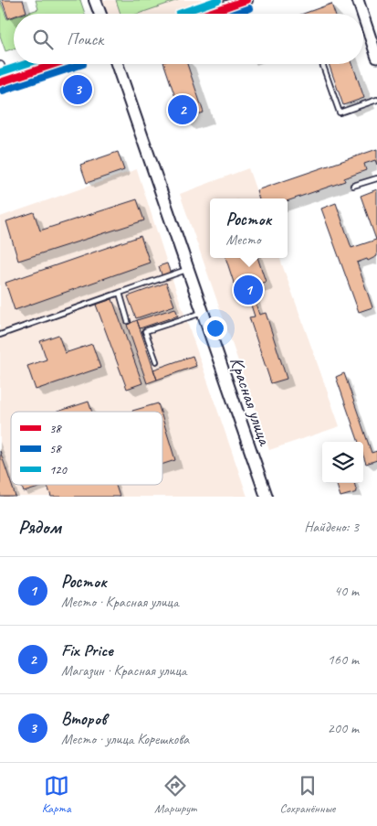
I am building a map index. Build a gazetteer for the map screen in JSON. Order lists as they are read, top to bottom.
{
  "streets": {
    "main road": ["Красная улица"]
  },
  "lines": ["transit line 38", "transit line 120", "transit line 58"],
  "legend": ["38", "58", "120"],
  "page": {
    "search": "Поиск",
    "pins": ["3", "2", "1"],
    "popup": ["Росток", "Место"],
    "heading": ["Рядом", "Найдено: 3"],
    "list": [
      {
        "mark": "1",
        "name": "Росток",
        "note": "Место · Красная улица",
        "value": "40 m"
      },
      {
        "mark": "2",
        "name": "Fix Price",
        "note": "Магазин · Красная улица",
        "value": "160 m"
      },
      {
        "mark": "3",
        "name": "Второв",
        "note": "Место · улица Корешкова",
        "value": "200 m"
      }
    ],
    "nav": ["Карта", "Маршрут", "Сохранённые"]
  }
}
